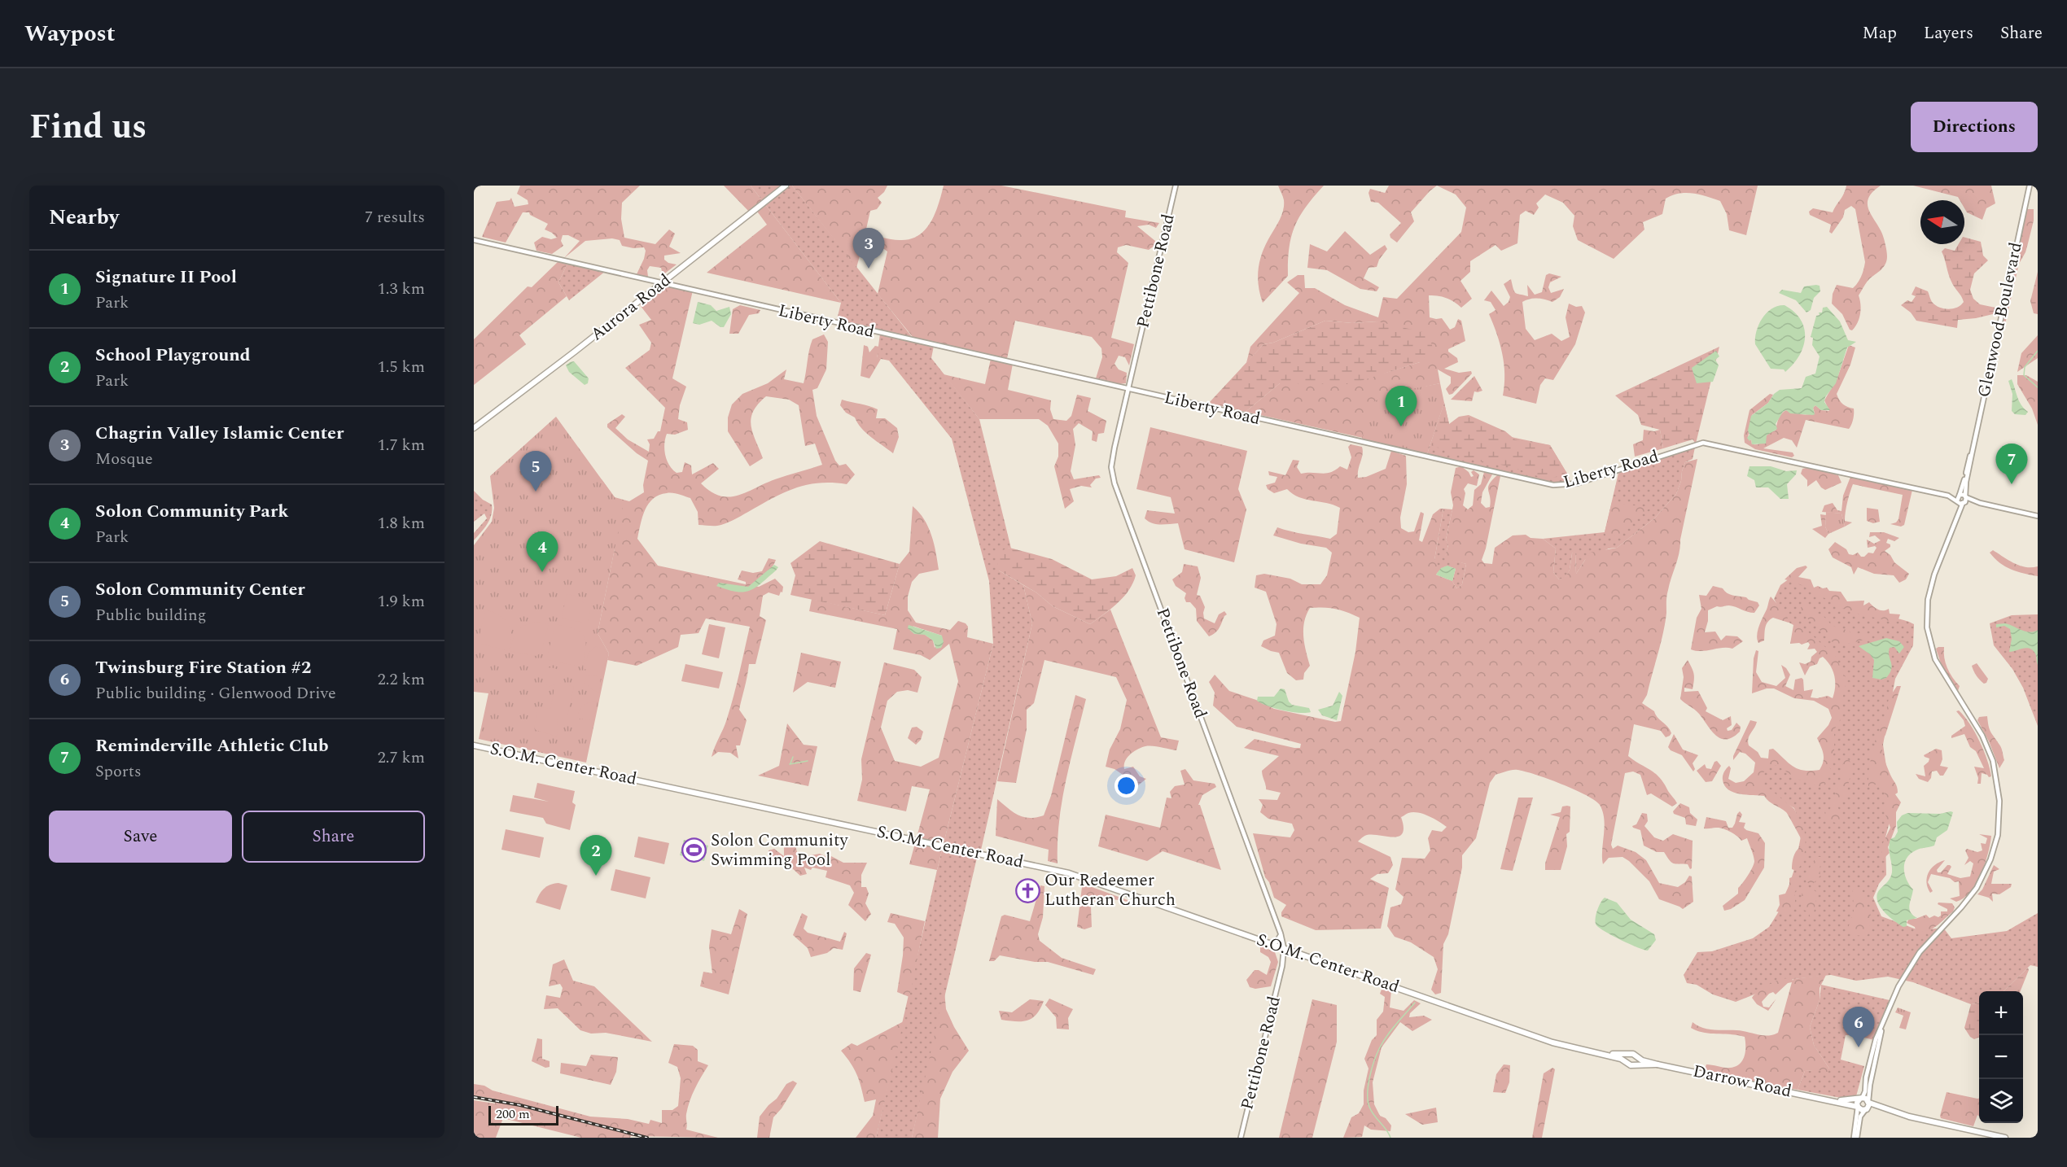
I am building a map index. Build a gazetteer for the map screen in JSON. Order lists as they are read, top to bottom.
{
  "streets": {
    "main road": ["Aurora Road", "S.O.M. Center Road", "Darrow Road"],
    "street": ["Pettibone Road", "Glenwood Boulevard", "Liberty Road"]
  },
  "crossings": [
    ["Pettibone Road", "Liberty Road"],
    ["Pettibone Road", "S.O.M. Center Road"],
    ["Aurora Road", "Liberty Road"],
    ["Glenwood Boulevard", "Liberty Road"],
    ["S.O.M. Center Road", "Darrow Road"]
  ],
  "places": {
    "sports": ["Solon Community Swimming Pool"],
    "church": ["Our Redeemer Lutheran Church"]
  },
  "scale_bar": "200 m",
  "north": "left",
  "page": {
    "header": "Waypost",
    "nav": ["Map", "Layers", "Share"],
    "title": "Find us",
    "buttons": [
      "Directions",
      ["Save", "Share"]
    ],
    "heading": ["Nearby", "7 results"],
    "pins": [
      "3",
      "1",
      "7",
      "5",
      "4",
      "2",
      "6"
    ],
    "list": [
      {
        "mark": "1",
        "name": "Signature II Pool",
        "note": "Park",
        "value": "1.3 km"
      },
      {
        "mark": "2",
        "name": "School Playground",
        "note": "Park",
        "value": "1.5 km"
      },
      {
        "mark": "3",
        "name": "Chagrin Valley Islamic Center",
        "note": "Mosque",
        "value": "1.7 km"
      },
      {
        "mark": "4",
        "name": "Solon Community Park",
        "note": "Park",
        "value": "1.8 km"
      },
      {
        "mark": "5",
        "name": "Solon Community Center",
        "note": "Public building",
        "value": "1.9 km"
      },
      {
        "mark": "6",
        "name": "Twinsburg Fire Station #2",
        "note": "Public building · Glenwood Drive",
        "value": "2.2 km"
      },
      {
        "mark": "7",
        "name": "Reminderville Athletic Club",
        "note": "Sports",
        "value": "2.7 km"
      }
    ],
    "map_buttons": ["+", "−"],
    "scale": "200 m"
  }
}
